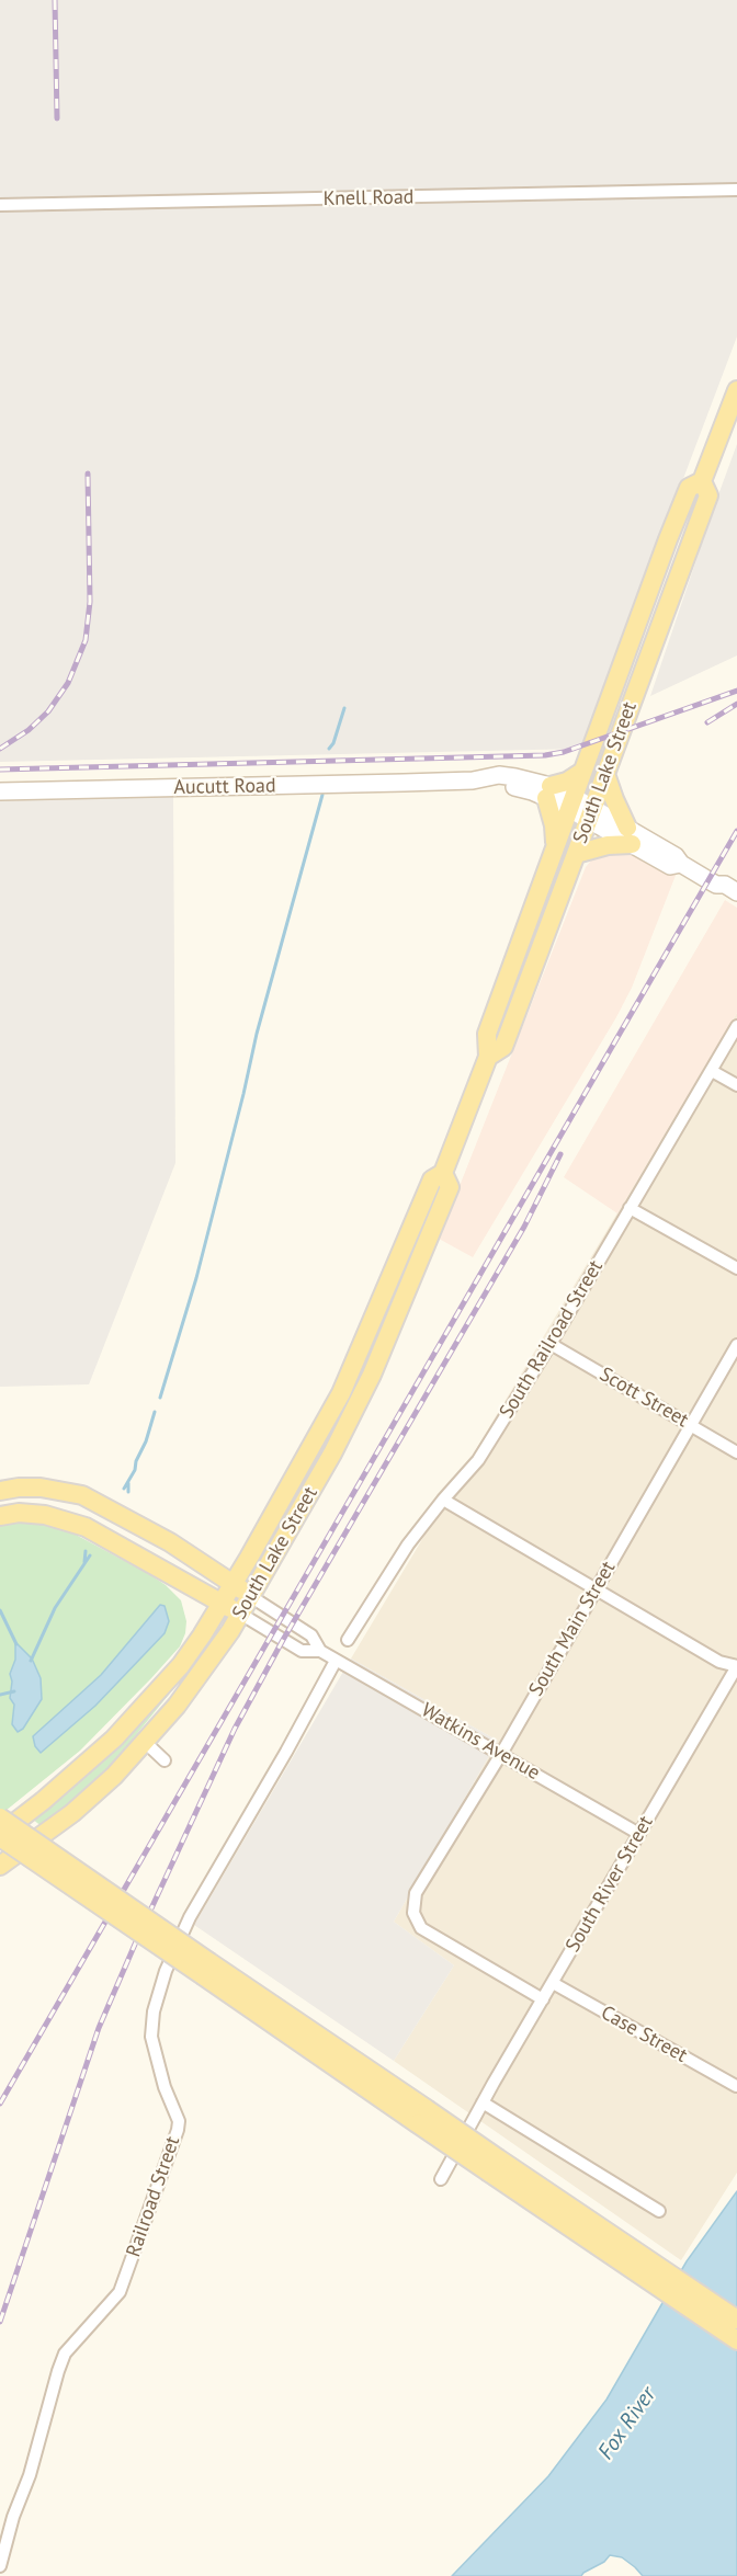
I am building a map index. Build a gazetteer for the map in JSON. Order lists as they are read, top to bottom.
{
  "streets": {
    "main road": ["South Lake Street"],
    "street": [
      "Knell Road",
      "Aucutt Road",
      "South Railroad Street",
      "Scott Street",
      "South Main Street",
      "Watkins Avenue",
      "South River Street",
      "Case Street",
      "Railroad Street"
    ]
  },
  "crossings": [
    ["South Lake Street", "Aucutt Road"],
    ["South Lake Street", "Watkins Avenue"],
    ["South Railroad Street", "Scott Street"],
    ["Scott Street", "South Main Street"],
    ["South Main Street", "Watkins Avenue"],
    ["South Main Street", "South River Street"],
    ["Watkins Avenue", "South River Street"],
    ["Watkins Avenue", "Railroad Street"],
    ["South River Street", "Case Street"]
  ],
  "water": ["Fox River"]
}
